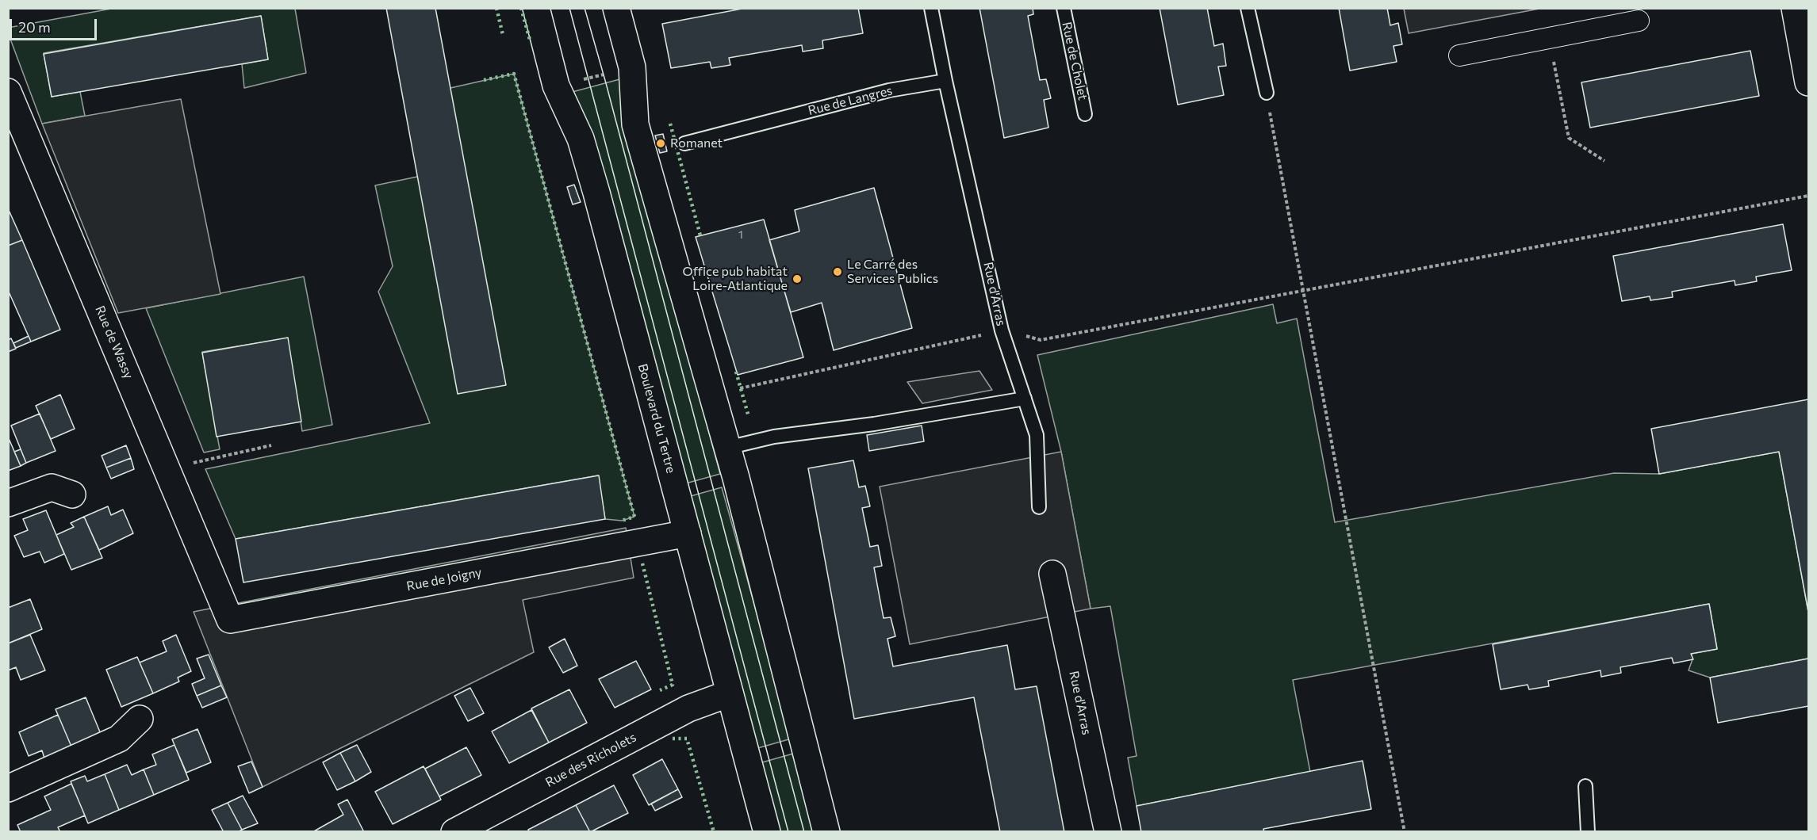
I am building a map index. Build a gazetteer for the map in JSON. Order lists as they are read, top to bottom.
{
  "streets": {
    "street": [
      "Rue d'Arras",
      "Rue de Wassy",
      "Boulevard du Tertre",
      "Rue de Joigny",
      "Rue des Richolets"
    ],
    "lane": ["Rue de Cholet", "Rue de Langres"]
  },
  "crossings": [
    ["Rue de Langres", "Rue d'Arras"],
    ["Rue de Wassy", "Rue de Joigny"],
    ["Boulevard du Tertre", "Rue de Joigny"],
    ["Boulevard du Tertre", "Rue des Richolets"]
  ],
  "places": ["Romanet", "Le Carré des Services Publics", "Office pub habitat Loire-Atlantique"],
  "house_numbers": ["1"],
  "scale_bar": "20 m"
}
